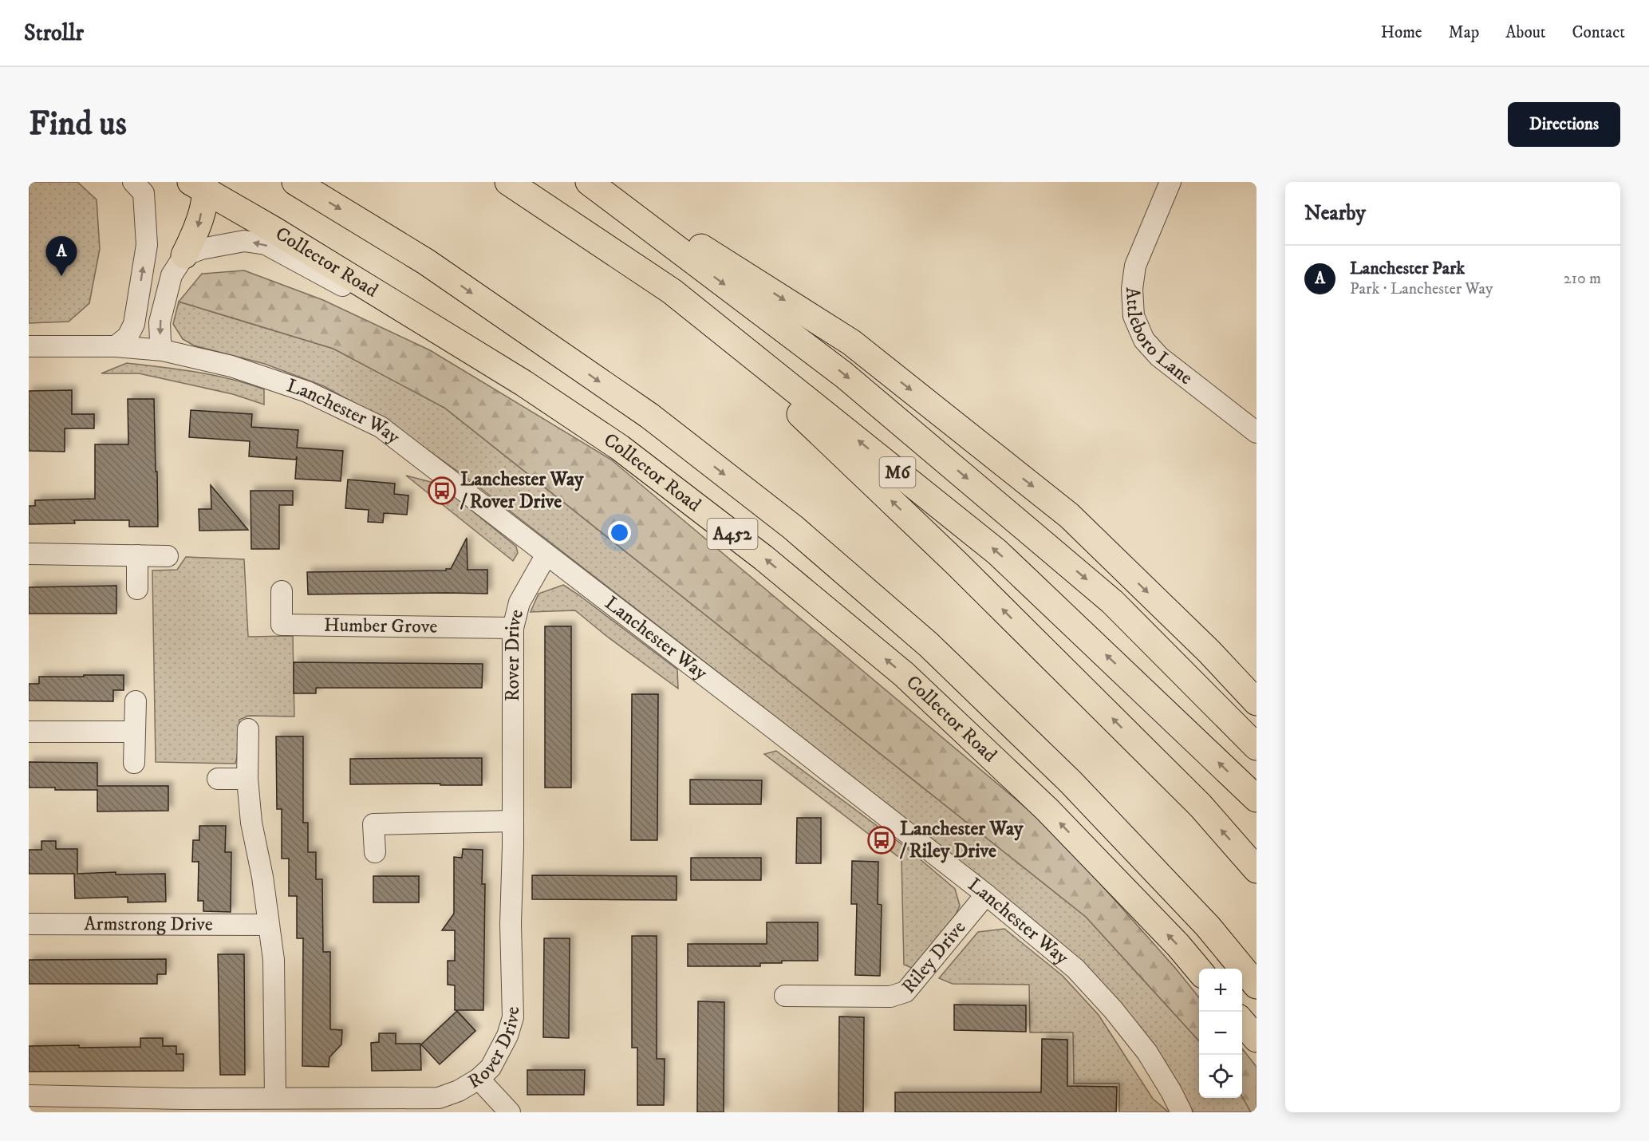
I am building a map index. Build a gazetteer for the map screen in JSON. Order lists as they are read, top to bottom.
{
  "streets": {
    "highway": ["Collector Road", "M6", "A452"],
    "street": [
      "Attleboro Lane",
      "Lanchester Way",
      "Humber Grove",
      "Rover Drive",
      "Armstrong Drive",
      "Riley Drive"
    ]
  },
  "crossings": [
    ["Lanchester Way", "Rover Drive"],
    ["Lanchester Way", "Riley Drive"],
    ["Humber Grove", "Rover Drive"]
  ],
  "places": {
    "bus stop": ["Lanchester Way / Rover Drive", "Lanchester Way / Riley Drive"]
  },
  "page": {
    "header": "Strollr",
    "nav": [
      "Home",
      "Map",
      "About",
      "Contact"
    ],
    "buttons": "Directions",
    "title": "Find us",
    "heading": "Nearby",
    "pins": "A",
    "list": [
      {
        "mark": "A",
        "name": "Lanchester Park",
        "note": "Park · Lanchester Way",
        "value": "210 m"
      }
    ],
    "map_buttons": ["+", "−"]
  }
}
